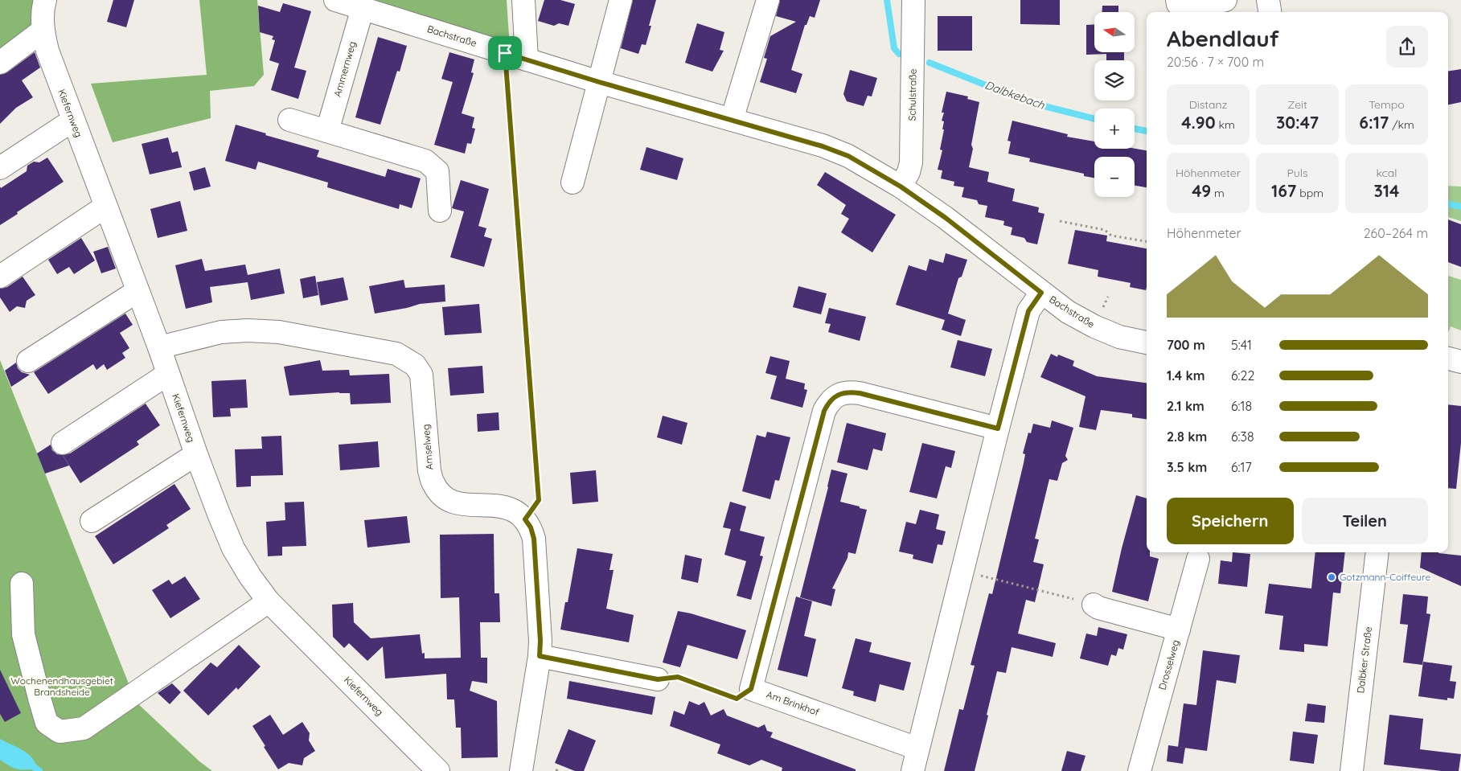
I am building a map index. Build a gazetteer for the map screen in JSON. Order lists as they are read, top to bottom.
{
  "streets": {
    "street": [
      "Bachstraße",
      "Ammernweg",
      "Schulstraße",
      "Kiefernweg",
      "Amselweg",
      "Dalbker Straße",
      "Drosselweg",
      "Am Brinkhof"
    ]
  },
  "crossings": [
    ["Bachstraße", "Ammernweg"],
    ["Bachstraße", "Schulstraße"],
    ["Kiefernweg", "Amselweg"]
  ],
  "water": ["Dalbkebach"],
  "parks": ["Wochenendhausgebiet Brandsheide"],
  "places": ["Gotzmann-Coiffeure"],
  "north": "left",
  "page": {
    "map_buttons": ["+", "−"],
    "heading": ["Abendlauf", "20:56 · 7 × 700 m"],
    "stats": [
      ["Distanz", "4.90 km"],
      ["Zeit", "30:47"],
      ["Tempo", "6:17 /km"],
      ["Höhenmeter", "49 m"],
      ["Puls", "167 bpm"],
      ["kcal", "314"]
    ],
    "chart": ["Höhenmeter", "260–264 m"],
    "list": [
      {
        "name": "700 m",
        "note": "5:41"
      },
      {
        "name": "1.4 km",
        "note": "6:22"
      },
      {
        "name": "2.1 km",
        "note": "6:18"
      },
      {
        "name": "2.8 km",
        "note": "6:38"
      },
      {
        "name": "3.5 km",
        "note": "6:17"
      }
    ],
    "buttons": ["Speichern", "Teilen"]
  }
}
